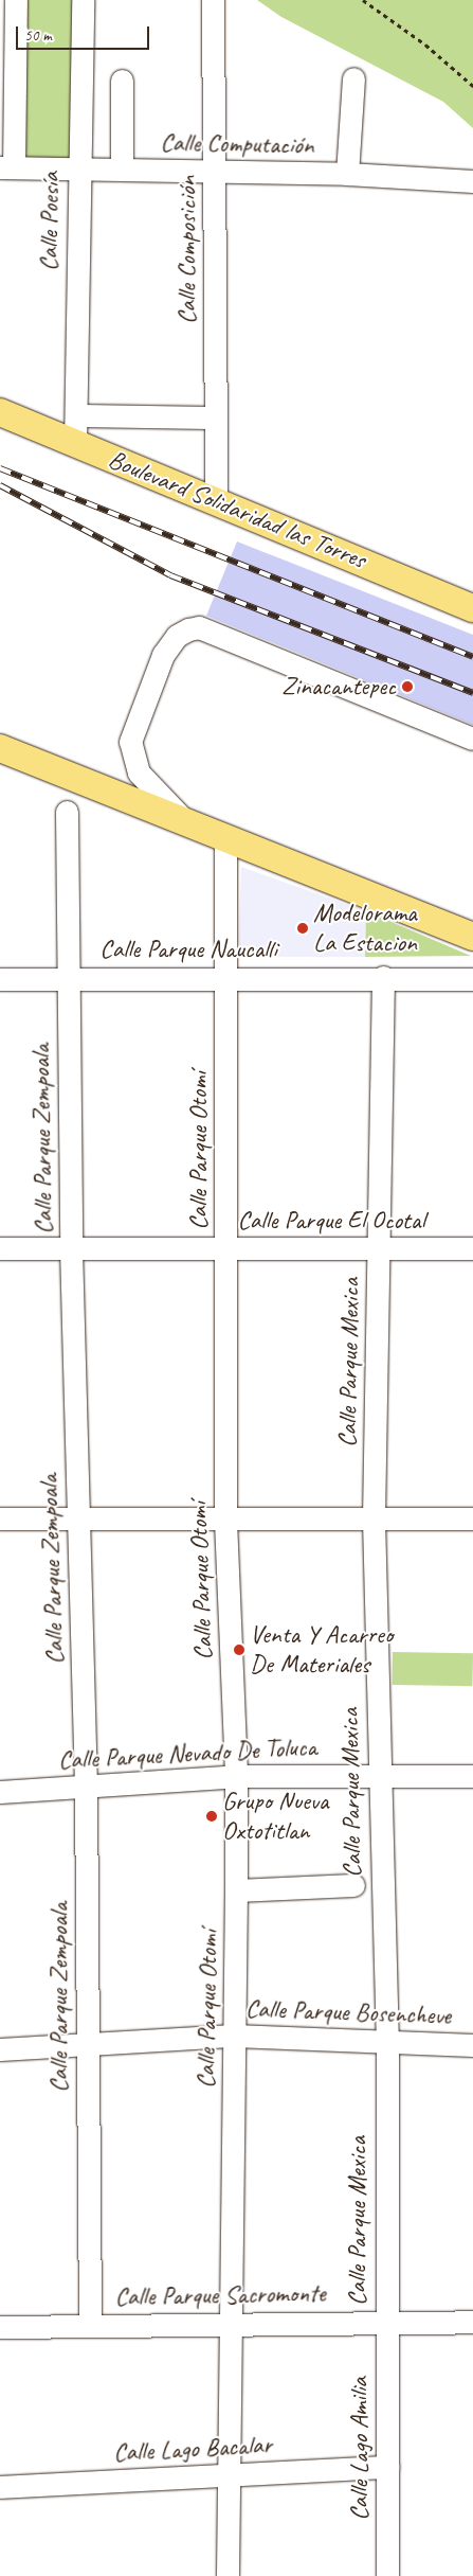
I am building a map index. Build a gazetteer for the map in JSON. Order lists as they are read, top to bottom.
{
  "streets": {
    "main road": ["Boulevard Solidaridad las Torres"],
    "street": [
      "Calle Computación",
      "Calle Poesía",
      "Calle Composición",
      "Calle Parque Naucalli",
      "Calle Parque Zempoala",
      "Calle Parque Otomí",
      "Calle Parque El Ocotal",
      "Calle Parque Mexica",
      "Calle Parque Nevado De Toluca",
      "Calle Parque Bosencheve",
      "Calle Parque Sacromonte",
      "Calle Lago Bacalar",
      "Calle Lago Amilia"
    ]
  },
  "crossings": [
    ["Calle Computación", "Calle Poesía"],
    ["Calle Computación", "Calle Composición"],
    ["Calle Poesía", "Boulevard Solidaridad las Torres"],
    ["Calle Composición", "Boulevard Solidaridad las Torres"],
    ["Calle Parque Naucalli", "Calle Parque Zempoala"],
    ["Calle Parque Naucalli", "Calle Parque Otomí"],
    ["Calle Parque Naucalli", "Calle Parque Mexica"],
    ["Calle Parque Zempoala", "Calle Parque El Ocotal"],
    ["Calle Parque Zempoala", "Calle Parque Nevado De Toluca"],
    ["Calle Parque Zempoala", "Calle Parque Bosencheve"],
    ["Calle Parque Zempoala", "Calle Parque Sacromonte"],
    ["Calle Parque Otomí", "Calle Parque El Ocotal"],
    ["Calle Parque Otomí", "Calle Parque Nevado De Toluca"],
    ["Calle Parque Otomí", "Calle Parque Bosencheve"],
    ["Calle Parque Otomí", "Calle Parque Sacromonte"],
    ["Calle Parque Otomí", "Calle Lago Bacalar"],
    ["Calle Parque El Ocotal", "Calle Parque Mexica"],
    ["Calle Parque Mexica", "Calle Parque Nevado De Toluca"],
    ["Calle Parque Mexica", "Calle Parque Bosencheve"],
    ["Calle Parque Mexica", "Calle Parque Sacromonte"],
    ["Calle Parque Mexica", "Calle Lago Amilia"],
    ["Calle Parque Sacromonte", "Calle Lago Amilia"],
    ["Calle Lago Bacalar", "Calle Lago Amilia"]
  ],
  "places": [
    "Zinacantepec",
    "Modelorama La Estacion",
    "Venta Y Acarreo De Materiales",
    "Grupo Nueva Oxtotitlan"
  ],
  "scale_bar": "50 m"
}
